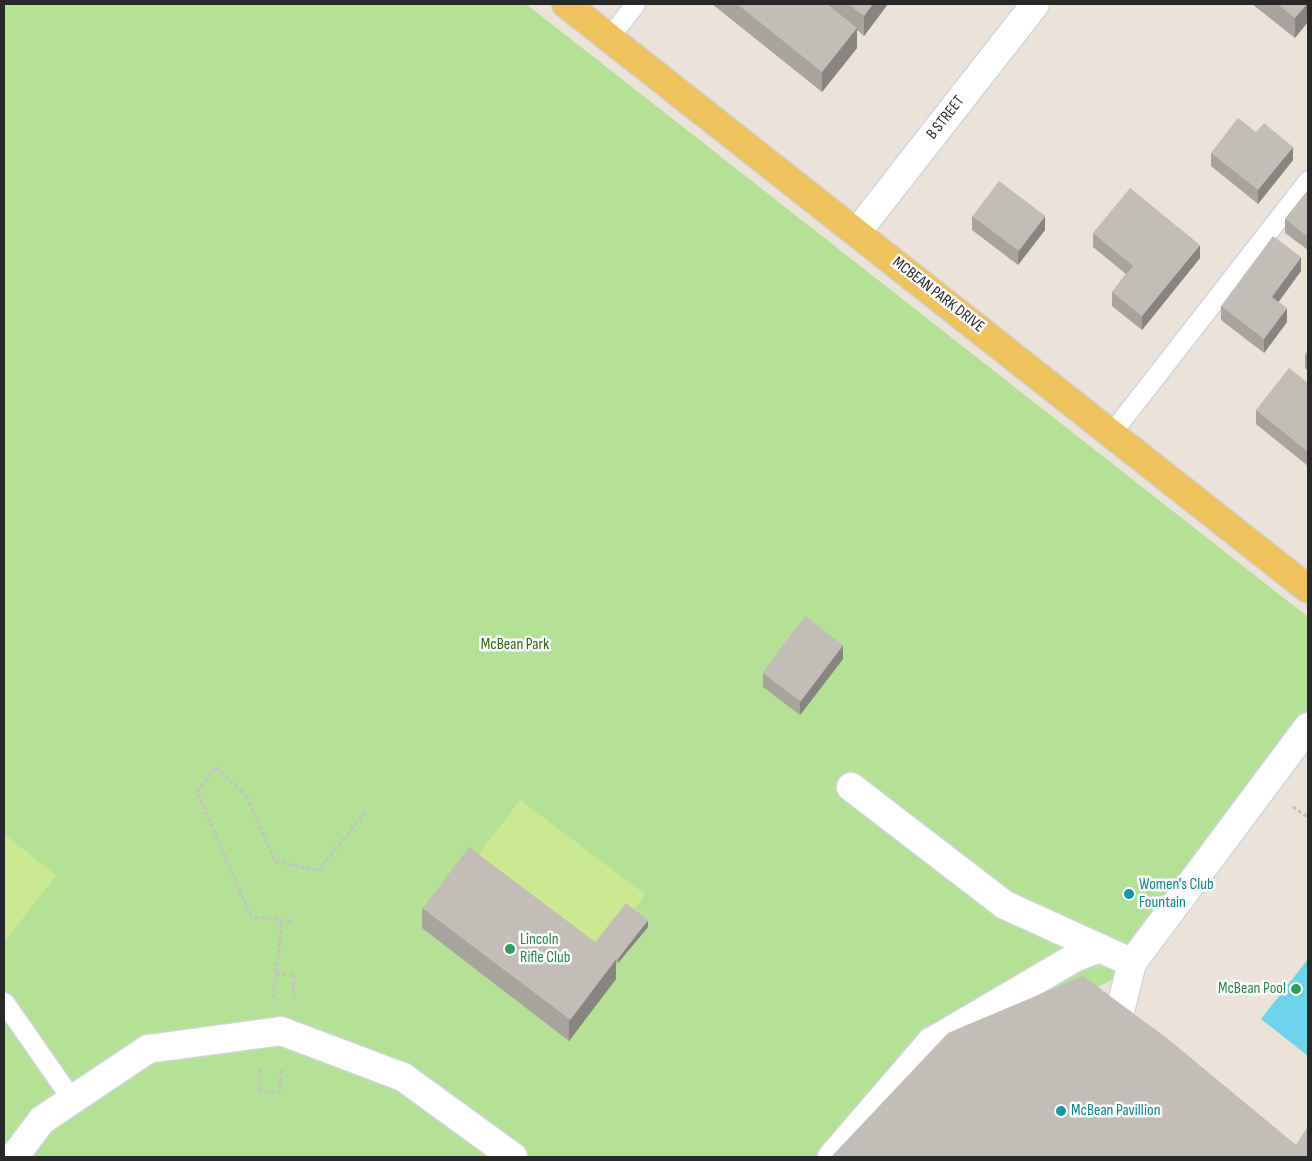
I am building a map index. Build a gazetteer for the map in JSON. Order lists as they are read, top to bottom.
{
  "streets": {
    "main road": ["MCBEAN PARK DRIVE"],
    "street": ["B STREET"]
  },
  "crossings": [
    ["B STREET", "MCBEAN PARK DRIVE"]
  ],
  "parks": ["McBean Park"],
  "places": [
    "Women's Club Fountain",
    "Lincoln Rifle Club",
    "McBean Pool",
    "McBean Pavillion"
  ]
}
